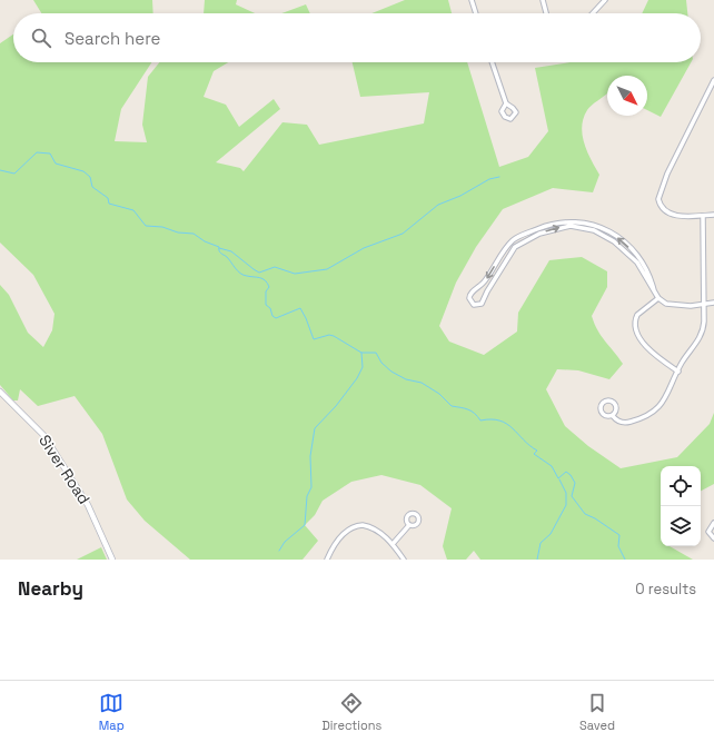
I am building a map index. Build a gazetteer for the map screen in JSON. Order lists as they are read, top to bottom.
{
  "streets": {
    "street": ["Siver Road"]
  },
  "north": "bottom right",
  "page": {
    "search": "Search here",
    "heading": ["Nearby", "0 results"],
    "nav": ["Map", "Directions", "Saved"]
  }
}
